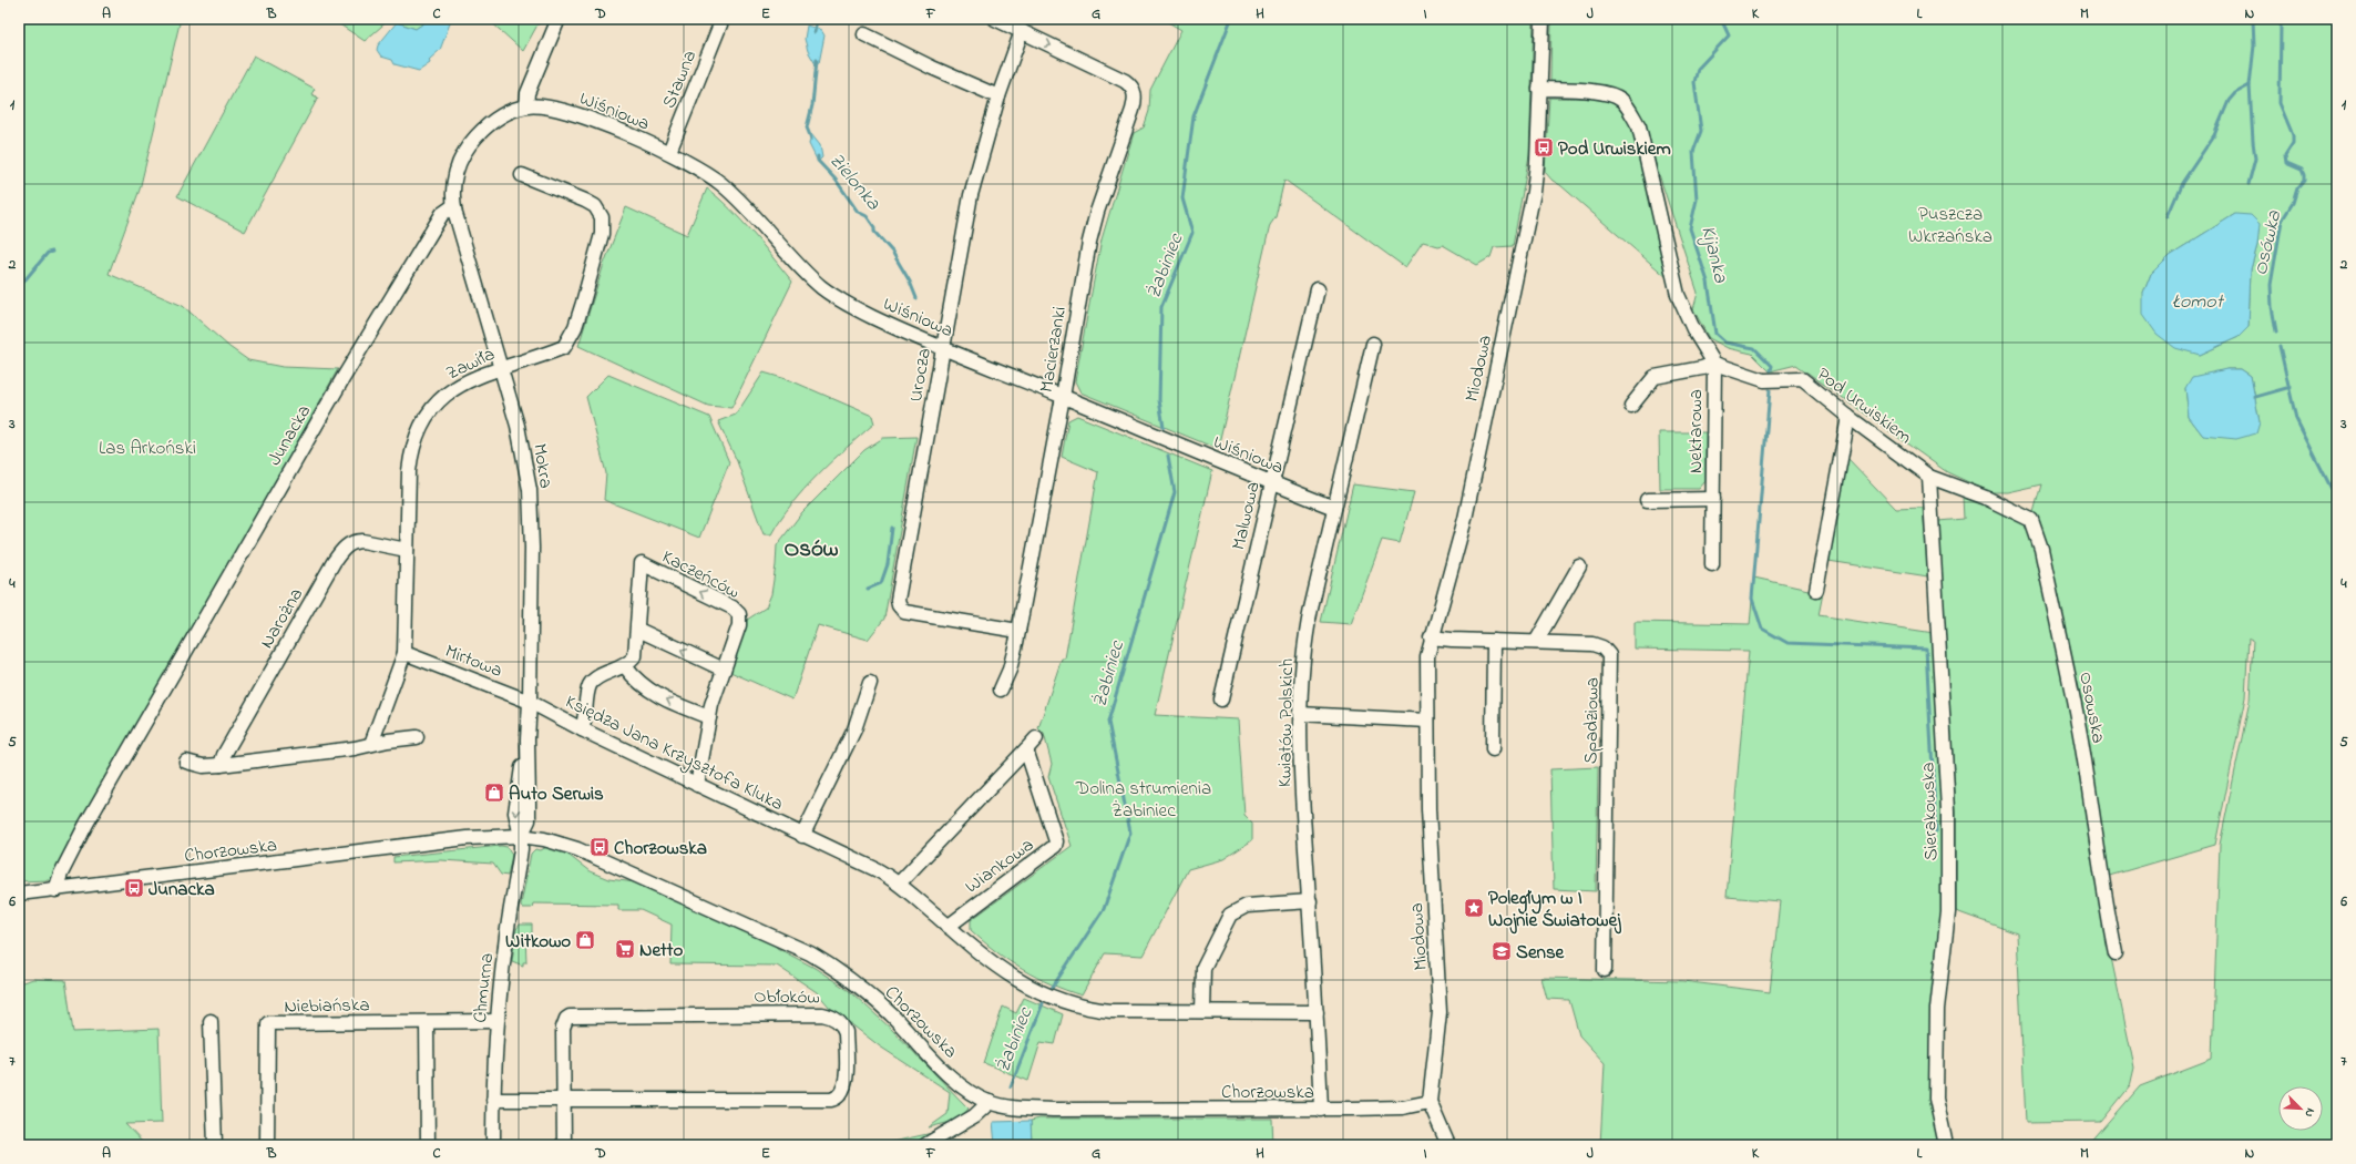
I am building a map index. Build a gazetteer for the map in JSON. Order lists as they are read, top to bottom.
{
  "streets": {
    "street": [
      "Stawna",
      "Wiśniowa",
      "Macierzanki",
      "Zawiła",
      "Miodowa",
      "Urocza",
      "Pod Urwiskiem",
      "Nektarowa",
      "Junacka",
      "Mokra",
      "Malwowa",
      "Kaczeńców",
      "Narożna",
      "Mirtowa",
      "Osowska",
      "Spadziowa",
      "Kwiatów Polskich",
      "Księdza Jana Krzysztofa Kluka",
      "Sierakowska",
      "Chorzowska",
      "Wiankowa",
      "Chmurna",
      "Obłoków",
      "Niebiańska"
    ]
  },
  "crossings": [
    ["Stawna", "Wiśniowa"],
    ["Wiśniowa", "Macierzanki"],
    ["Wiśniowa", "Urocza"],
    ["Wiśniowa", "Malwowa"],
    ["Wiśniowa", "Kwiatów Polskich"],
    ["Macierzanki", "Urocza"],
    ["Zawiła", "Mokra"],
    ["Zawiła", "Narożna"],
    ["Zawiła", "Mirtowa"],
    ["Miodowa", "Spadziowa"],
    ["Miodowa", "Chorzowska"],
    ["Pod Urwiskiem", "Nektarowa"],
    ["Pod Urwiskiem", "Osowska"],
    ["Pod Urwiskiem", "Sierakowska"],
    ["Junacka", "Mokra"],
    ["Junacka", "Chorzowska"],
    ["Mokra", "Mirtowa"],
    ["Mokra", "Księdza Jana Krzysztofa Kluka"],
    ["Mokra", "Chorzowska"],
    ["Mokra", "Chmurna"],
    ["Kaczeńców", "Księdza Jana Krzysztofa Kluka"],
    ["Mirtowa", "Księdza Jana Krzysztofa Kluka"],
    ["Kwiatów Polskich", "Księdza Jana Krzysztofa Kluka"],
    ["Kwiatów Polskich", "Chorzowska"],
    ["Księdza Jana Krzysztofa Kluka", "Wiankowa"],
    ["Chorzowska", "Chmurna"],
    ["Chmurna", "Obłoków"],
    ["Chmurna", "Niebiańska"]
  ],
  "one_way": ["Macierzanki"],
  "districts": ["Osów"],
  "water": [
    "Zielonka",
    "Osówka",
    "Kijanka",
    "Żabiniec",
    "Łomot"
  ],
  "parks": ["Puszcza Wkrzańska", "Las Arkoński", "Dolina strumienia Żabiniec"],
  "places": {
    "bus stop": ["Pod Urwiskiem", "Chorzowska", "Junacka"],
    "shop": ["Auto Serwis", "Witkowo"],
    "place": ["Poległym w I Wojnie Światowej"],
    "supermarket": ["Netto"],
    "school or university": ["Sense"]
  },
  "north": "bottom right",
  "grid": {
    "columns": [
      "A",
      "B",
      "C",
      "D",
      "E",
      "F",
      "G",
      "H",
      "I",
      "J",
      "K",
      "L",
      "M",
      "N"
    ],
    "rows": [
      "1",
      "2",
      "3",
      "4",
      "5",
      "6",
      "7"
    ]
  }
}
